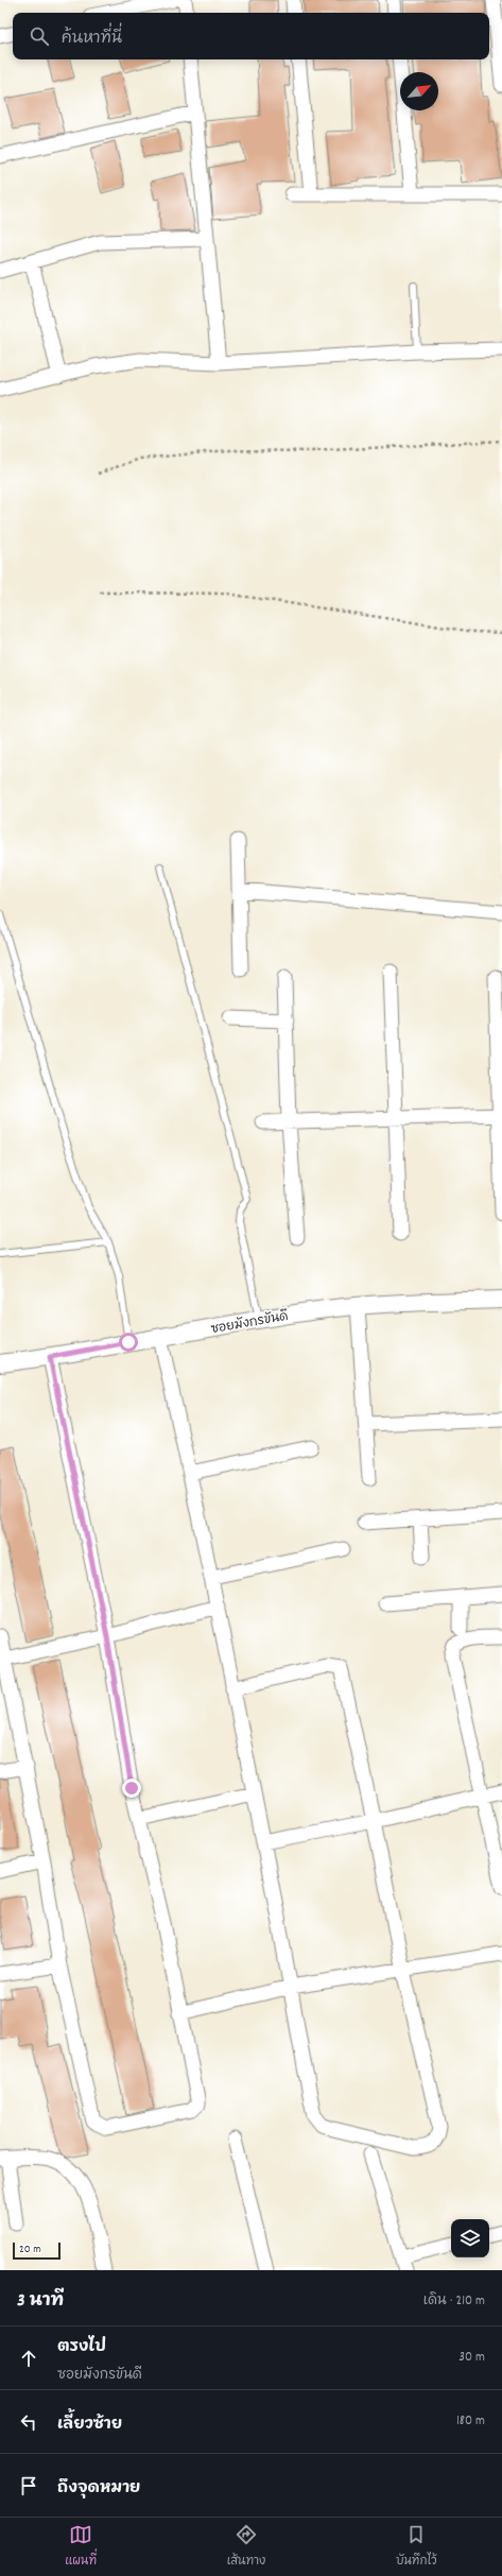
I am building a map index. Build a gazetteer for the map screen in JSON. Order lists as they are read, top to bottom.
{
  "streets": {
    "street": ["ซอยมังกรขันดี"]
  },
  "scale_bar": "20 m",
  "north": "top right",
  "page": {
    "search": "ค้นหาที่นี่",
    "scale": "20 m",
    "heading": ["3 นาที", "เดิน · 210 m"],
    "list": [
      ["ตรงไป", "ซอยมังกรขันดี", "30 m"],
      ["เลี้ยวซ้าย", "180 m"],
      "ถึงจุดหมาย"
    ],
    "nav": ["แผนที่", "เส้นทาง", "บันทึกไว้"]
  }
}
